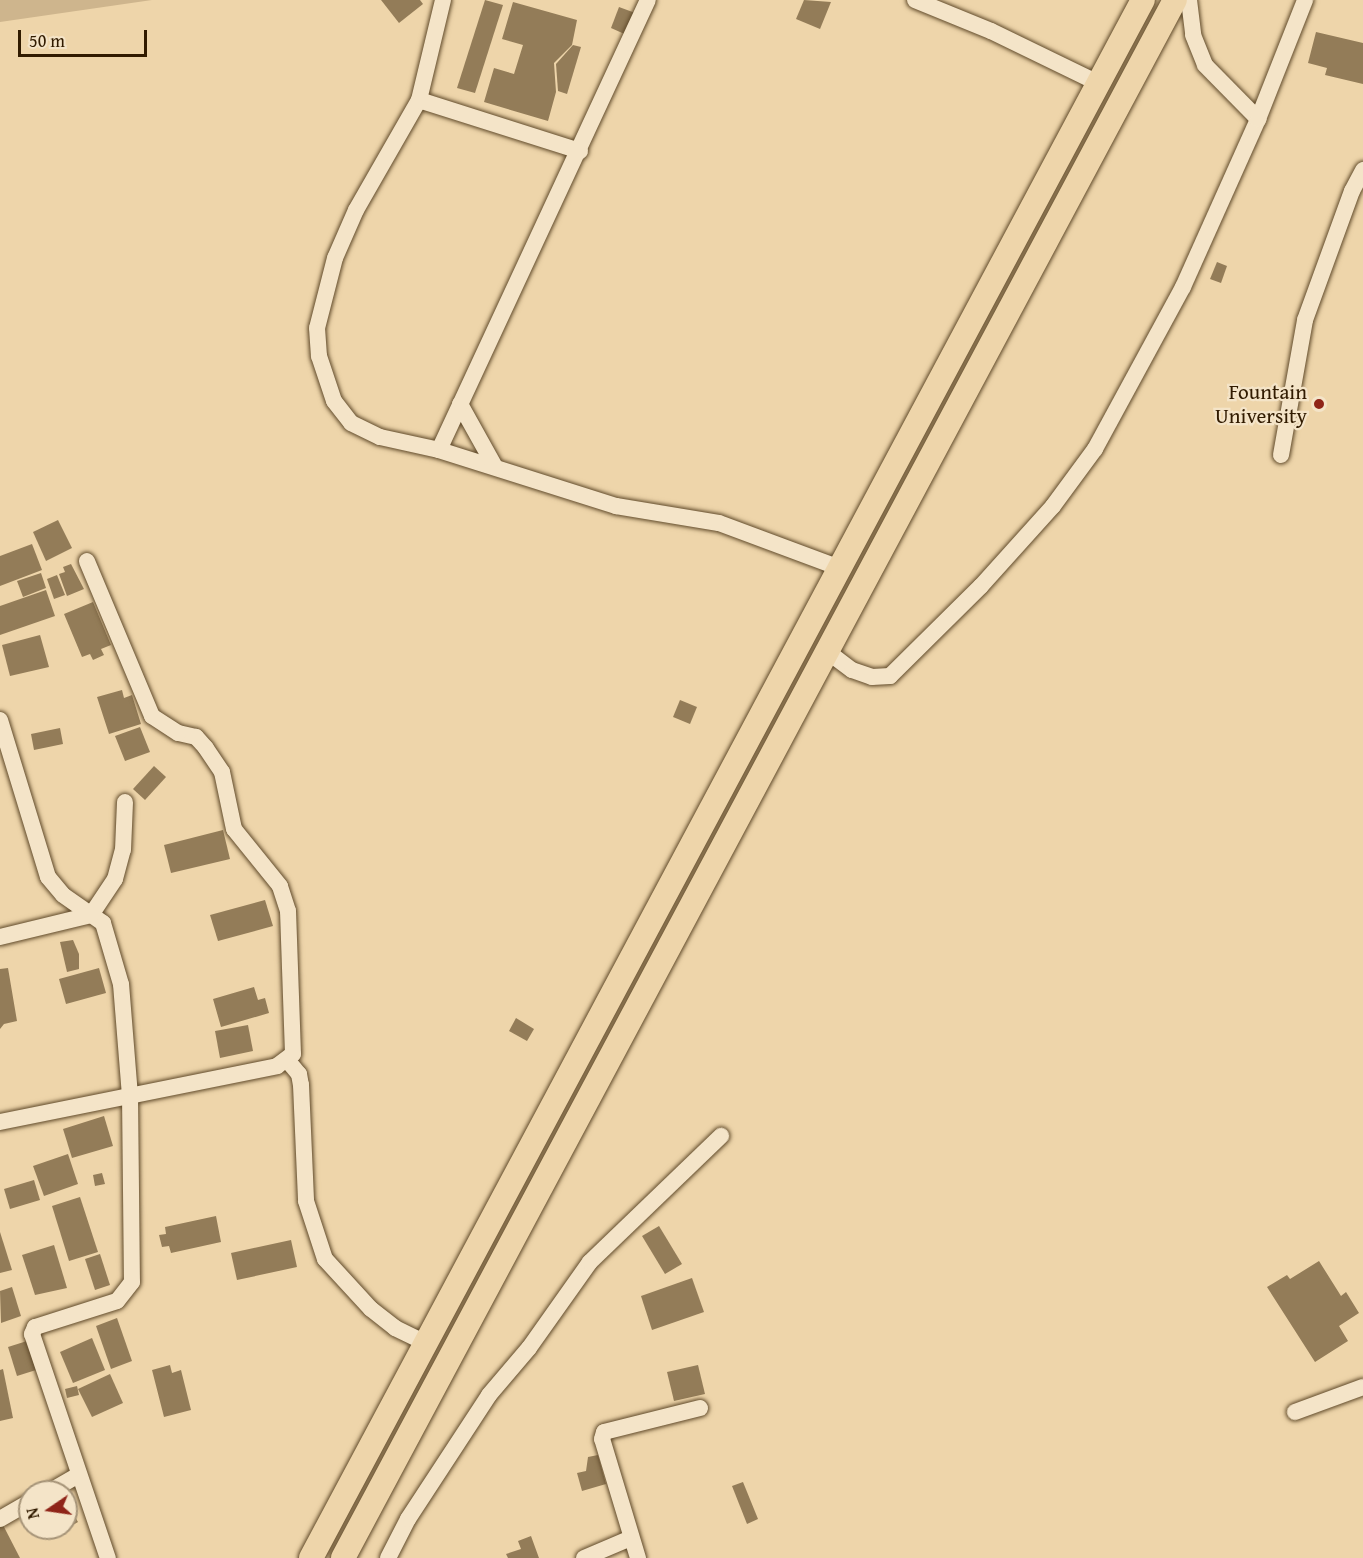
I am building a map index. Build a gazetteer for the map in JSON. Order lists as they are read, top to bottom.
{
  "places": ["Fountain University"],
  "scale_bar": "50 m",
  "north": "left"
}
